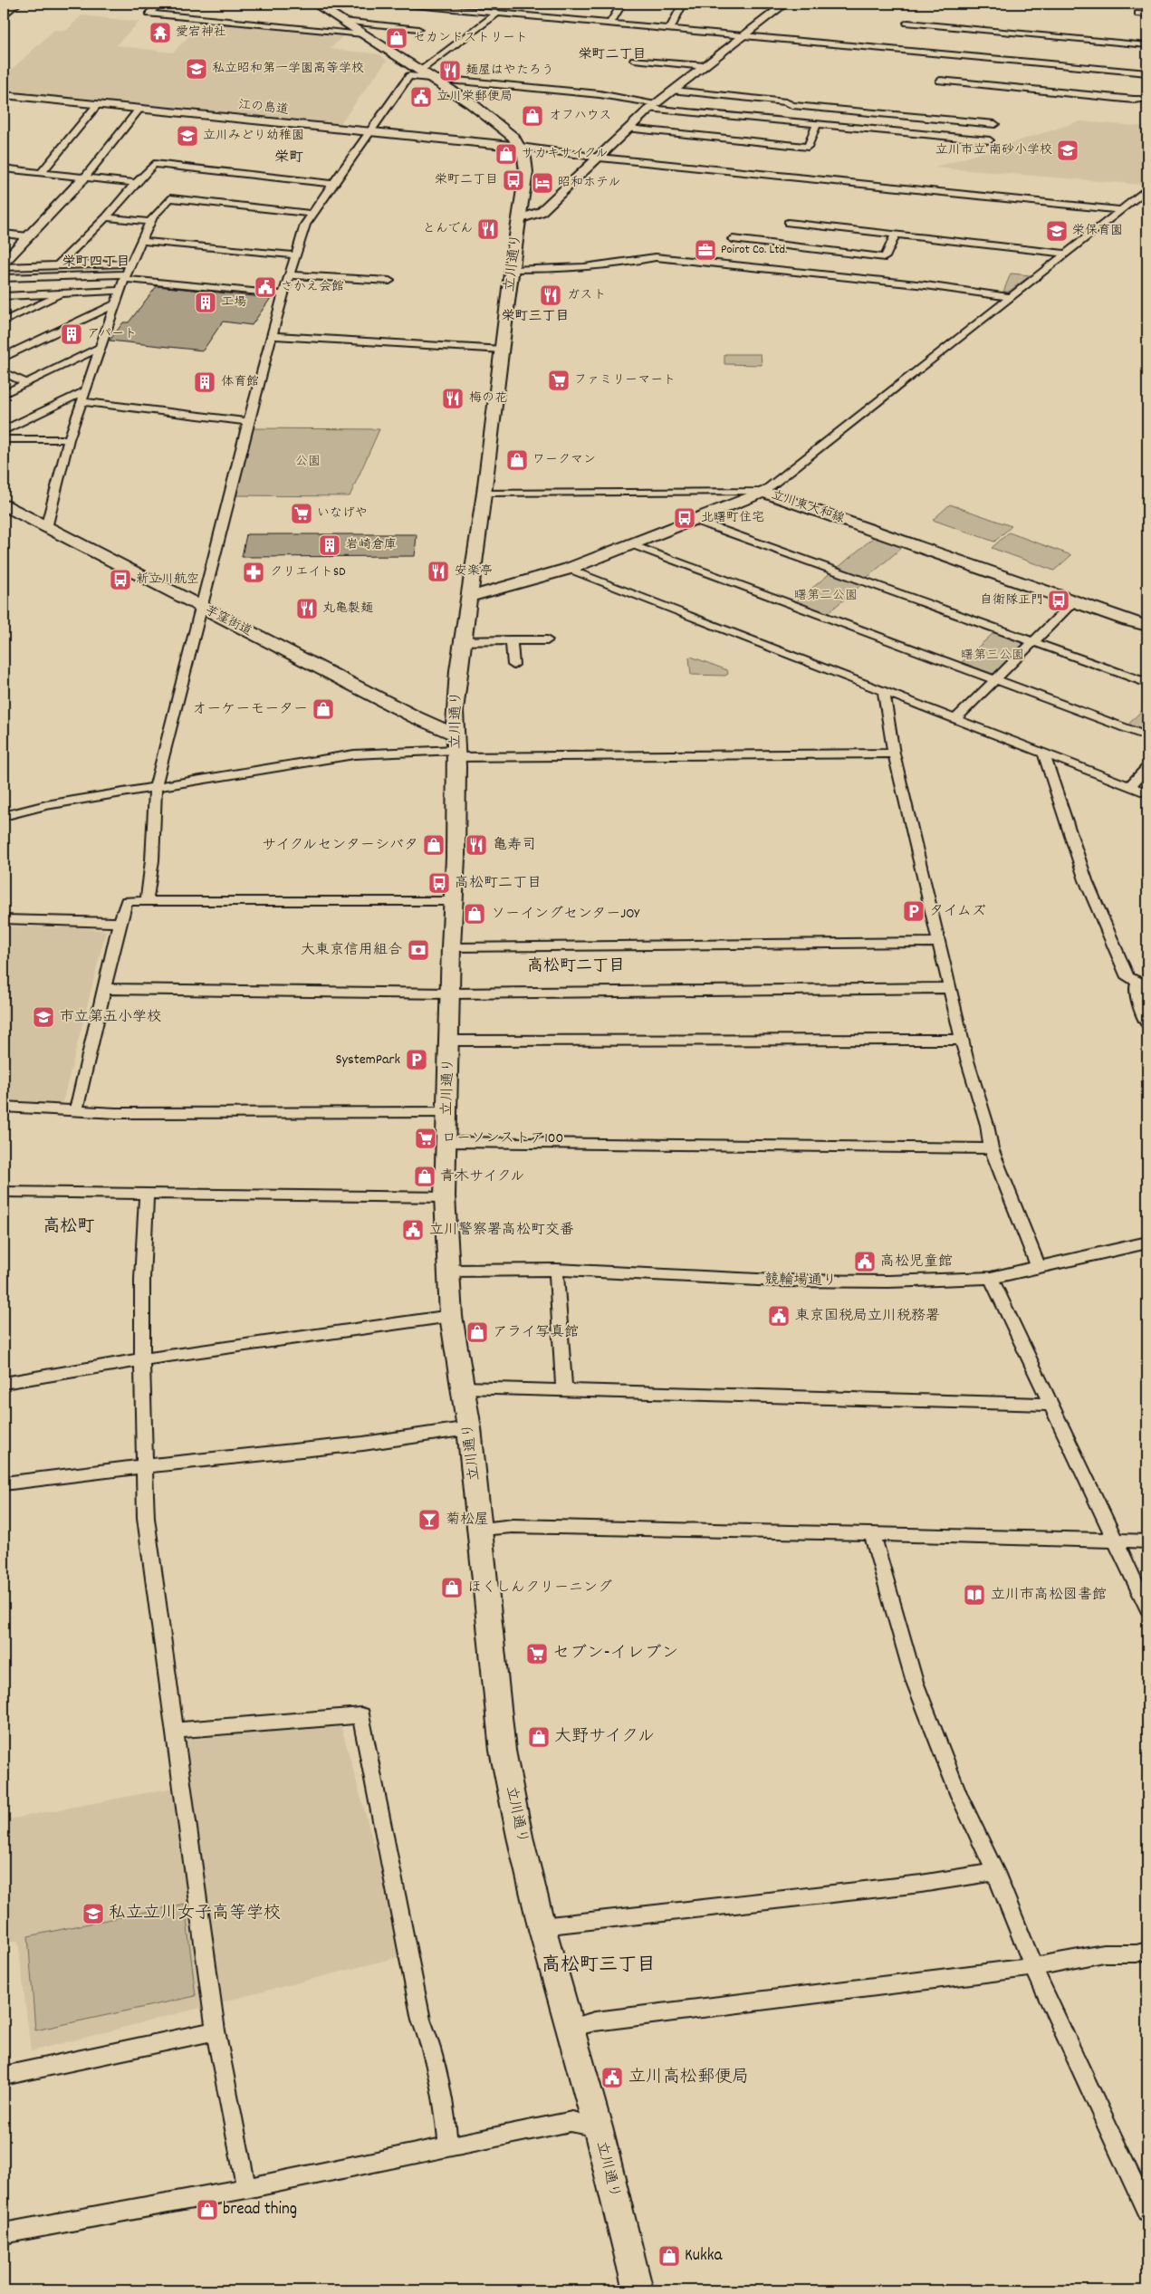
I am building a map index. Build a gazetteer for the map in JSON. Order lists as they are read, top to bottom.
{
  "streets": {
    "main road": ["立川通り", "立川東大和線", "芋窪街道"],
    "street": ["江の島道", "競輪場通り"]
  },
  "crossings": [
    ["江の島道", "立川通り"],
    ["立川通り", "立川東大和線"],
    ["立川通り", "芋窪街道"],
    ["立川通り", "競輪場通り"]
  ],
  "districts": [
    "栄町二丁目",
    "栄町",
    "栄町四丁目",
    "栄町三丁目",
    "高松町二丁目",
    "高松町",
    "高松町三丁目"
  ],
  "parks": ["公園", "曙第二公園", "曙第三公園"],
  "places": {
    "temple": ["愛宕神社"],
    "shop": [
      "セカンドストリート",
      "オフハウス",
      "サカキサイクル",
      "ワークマン",
      "オーケーモーター",
      "サイクルセンターシバタ",
      "ソーイングセンターJOY",
      "青木サイクル",
      "アライ写真館",
      "ほくしんクリーニング",
      "大野サイクル",
      "bread thing",
      "Kukka"
    ],
    "school or university": [
      "私立昭和第一学園高等学校",
      "立川みどり幼稚園",
      "立川市立 南砂小学校",
      "栄保育園",
      "市立第五小学校",
      "私立立川女子高等学校"
    ],
    "restaurant": [
      "麺屋はやたろう",
      "とんでん",
      "ガスト",
      "梅の花",
      "安楽亭",
      "丸亀製麺",
      "亀寿司"
    ],
    "public building": [
      "立川栄郵便局",
      "さかえ会館",
      "立川警察署高松町交番",
      "高松児童館",
      "東京国税局立川税務署",
      "立川高松郵便局"
    ],
    "bus stop": [
      "栄町二丁目",
      "北曙町住宅",
      "新立川航空",
      "自衛隊正門",
      "高松町二丁目"
    ],
    "hotel": ["昭和ホテル"],
    "office": ["Poirot Co. Ltd."],
    "building": [
      "工場",
      "アパート",
      "体育館",
      "岩崎倉庫"
    ],
    "supermarket": [
      "ファミリーマート",
      "いなげや",
      "ローソンストア100",
      "セブン-イレブン"
    ],
    "pharmacy": ["クリエイトSD"],
    "parking": ["タイムズ", "SystemPark"],
    "bank": ["大東京信用組合"],
    "bar": ["菊松屋"],
    "library": ["立川市高松図書館"]
  }
}
